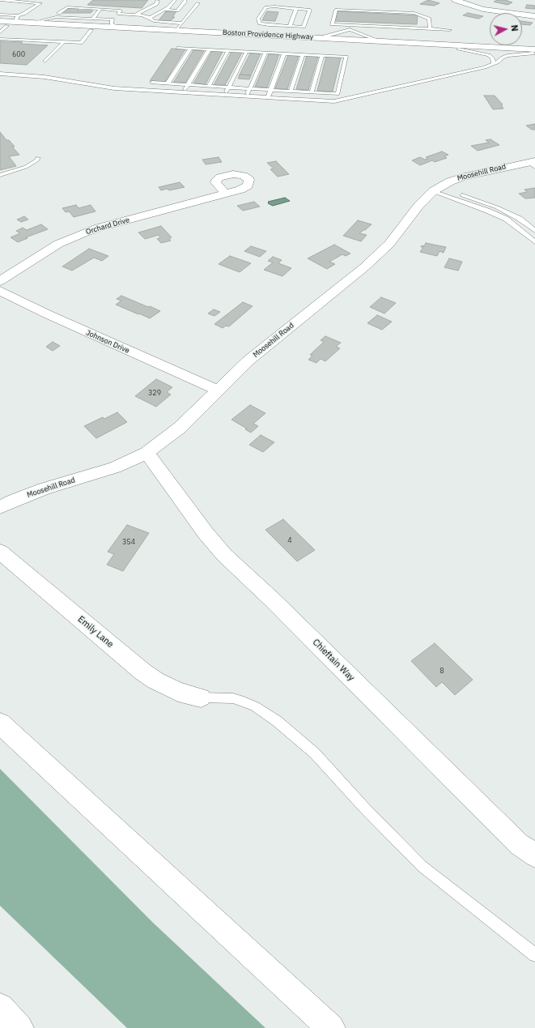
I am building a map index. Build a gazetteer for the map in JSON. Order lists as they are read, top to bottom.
{
  "streets": {
    "main road": ["Boston Providence Highway"],
    "street": [
      "Moosehill Road",
      "Orchard Drive",
      "Johnson Drive",
      "Emily Lane",
      "Chieftain Way"
    ]
  },
  "crossings": [
    ["Moosehill Road", "Johnson Drive"],
    ["Moosehill Road", "Chieftain Way"]
  ],
  "house_numbers": [
    "600",
    "329",
    "4",
    "354",
    "8"
  ],
  "north": "right"
}
